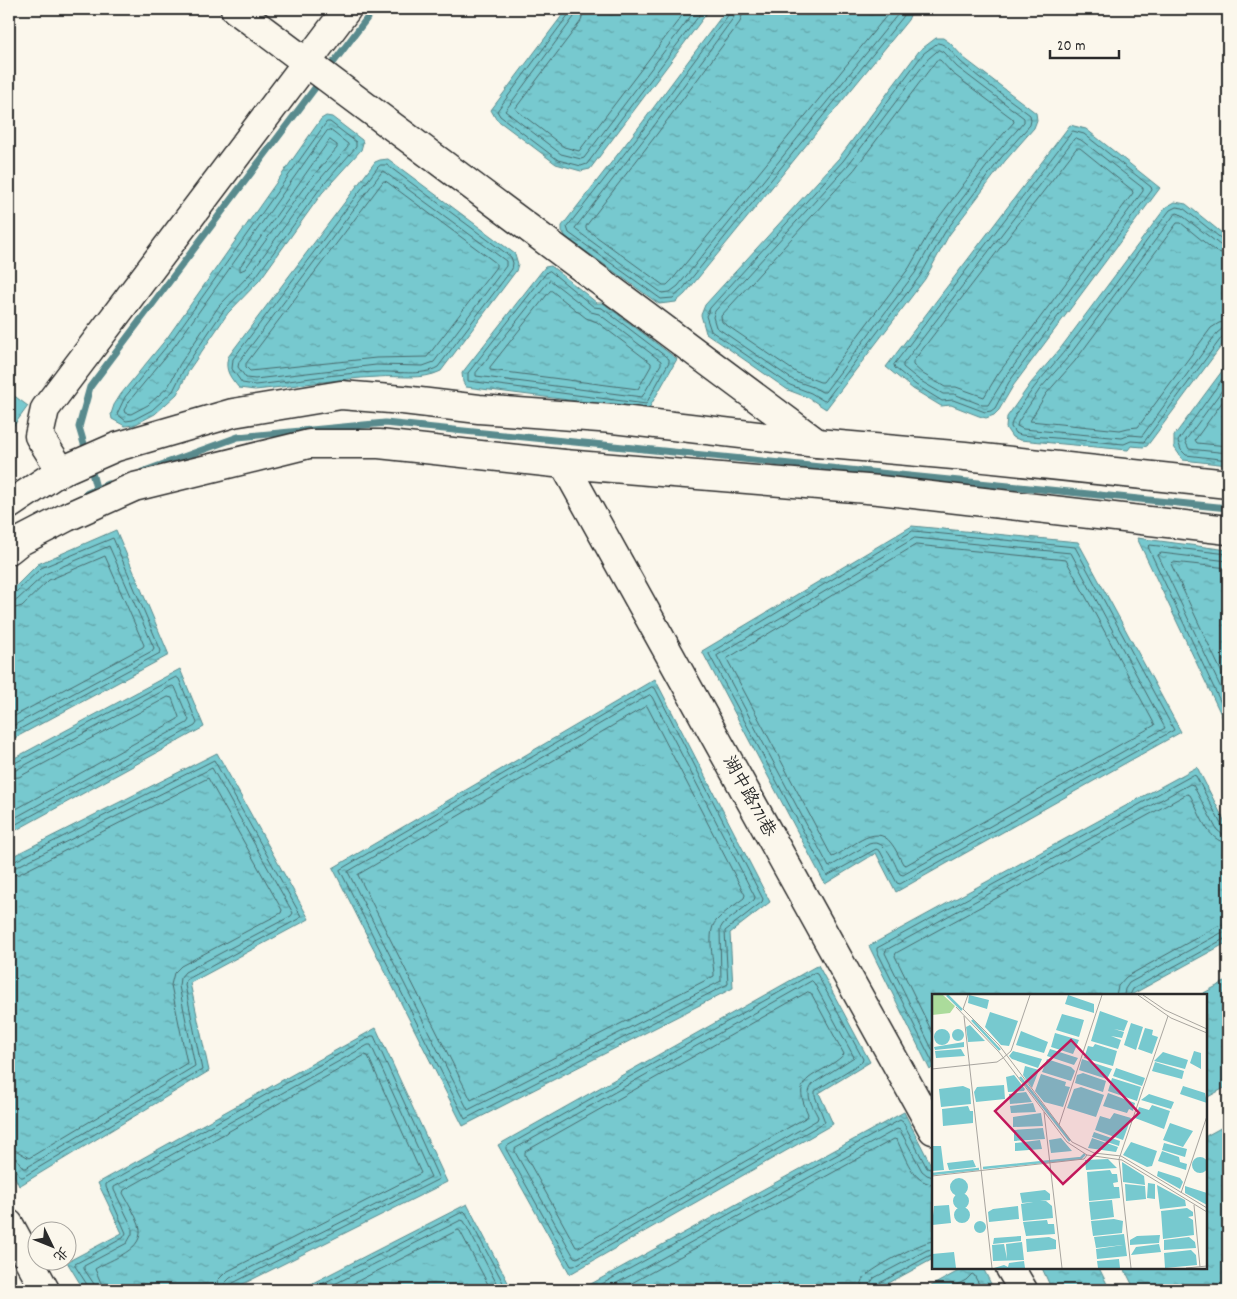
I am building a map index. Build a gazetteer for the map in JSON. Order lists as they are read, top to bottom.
{
  "streets": {
    "street": ["湖中路771巷"]
  },
  "scale_bar": "20 m",
  "north": "bottom right"
}
